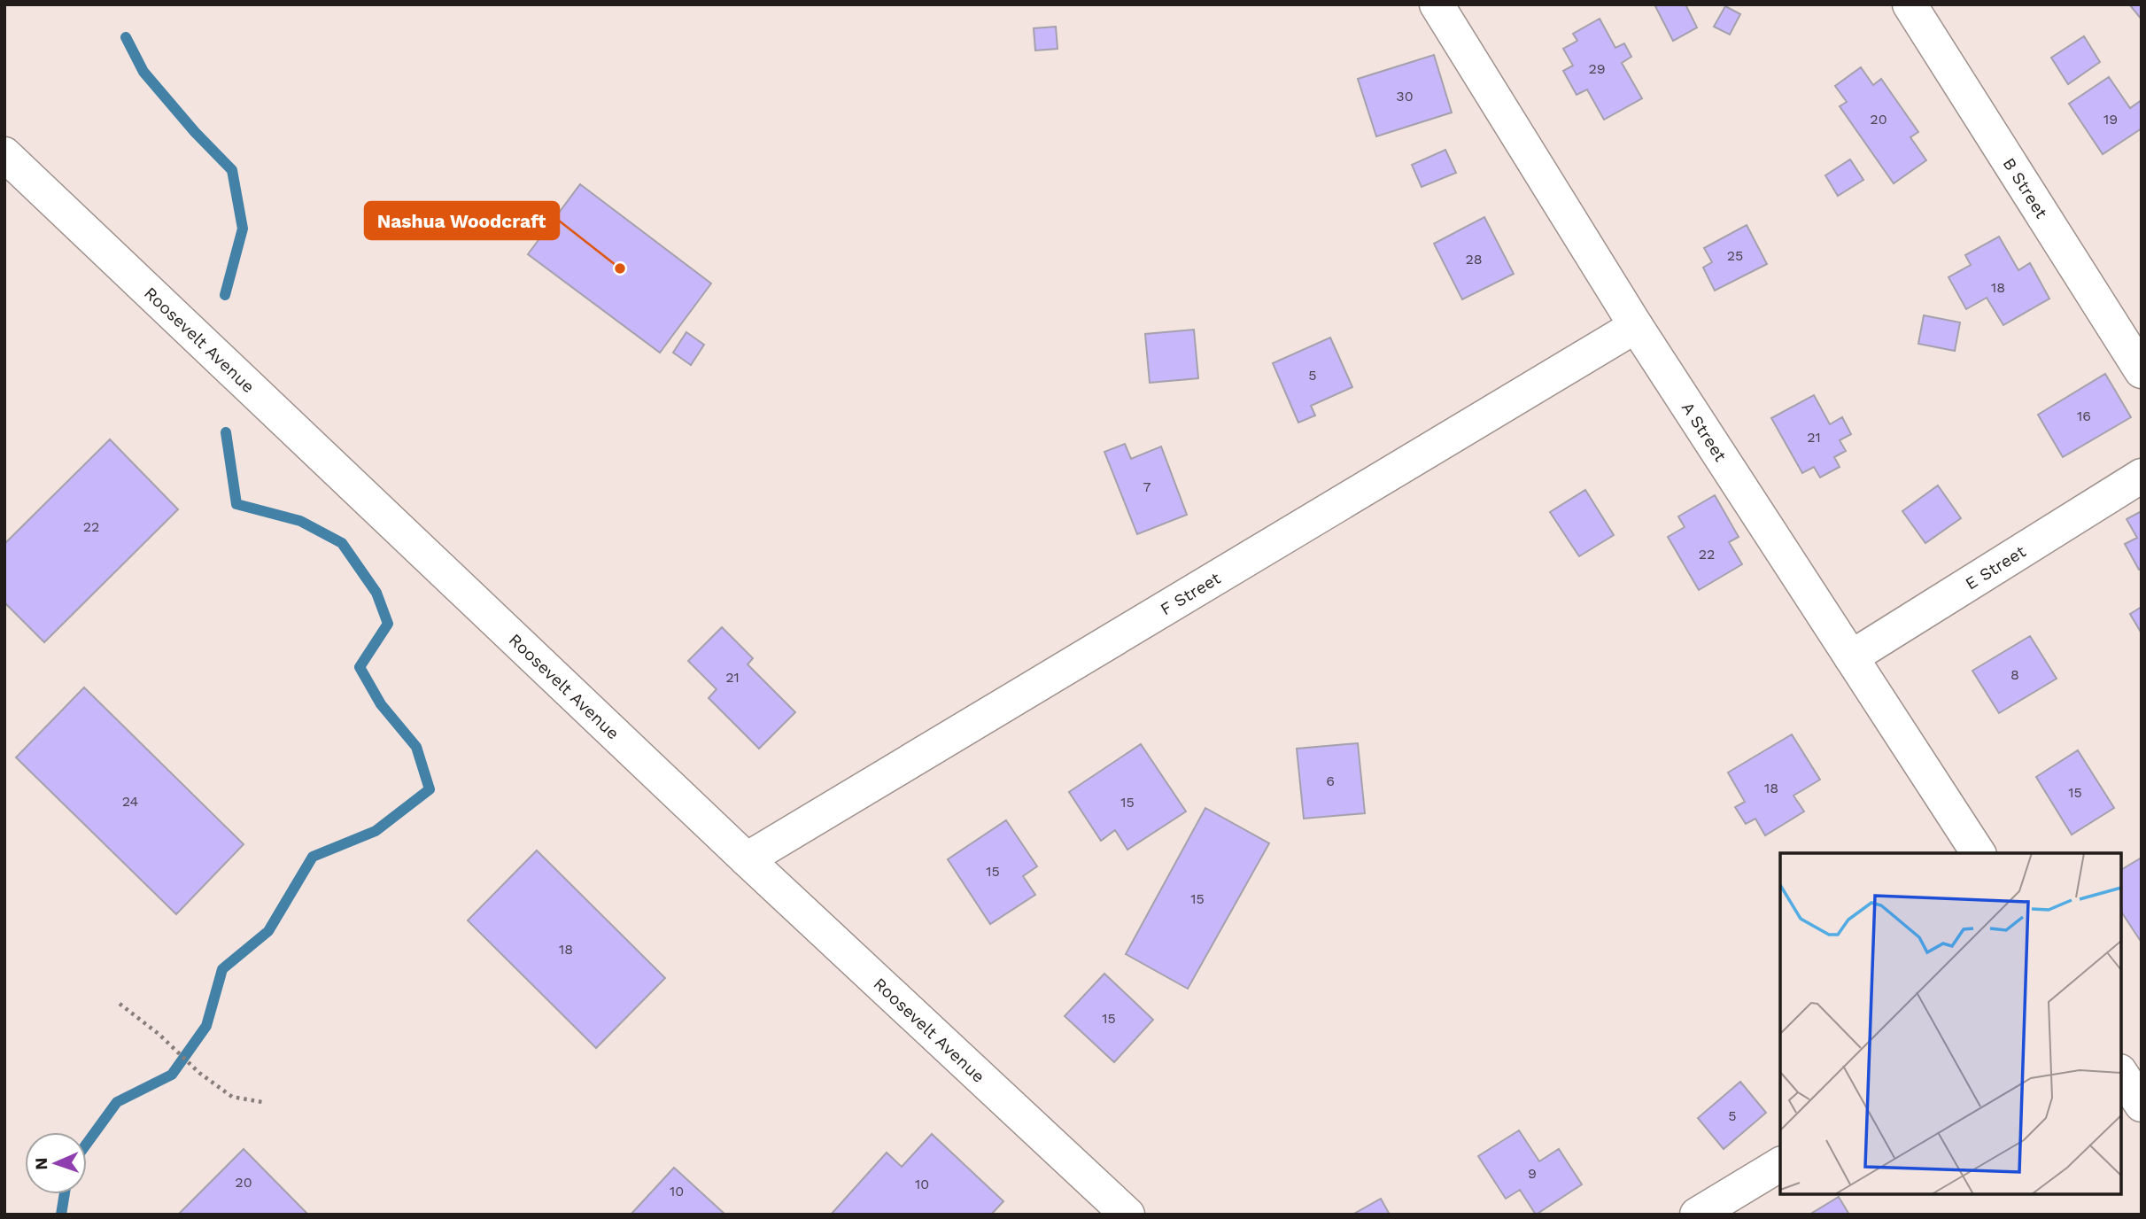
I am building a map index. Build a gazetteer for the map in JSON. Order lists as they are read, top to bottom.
{
  "streets": {
    "street": [
      "B Street",
      "Roosevelt Avenue",
      "A Street",
      "E Street",
      "F Street"
    ]
  },
  "crossings": [
    ["Roosevelt Avenue", "F Street"],
    ["A Street", "E Street"],
    ["A Street", "F Street"]
  ],
  "places": ["Nashua Woodcraft"],
  "house_numbers": [
    "29",
    "30",
    "20",
    "19",
    "25",
    "28",
    "18",
    "5",
    "16",
    "21",
    "7",
    "22",
    "22",
    "8",
    "21",
    "6",
    "18",
    "15",
    "24",
    "15",
    "15",
    "15",
    "18",
    "15",
    "5",
    "9",
    "20",
    "10",
    "10"
  ],
  "north": "left"
}
